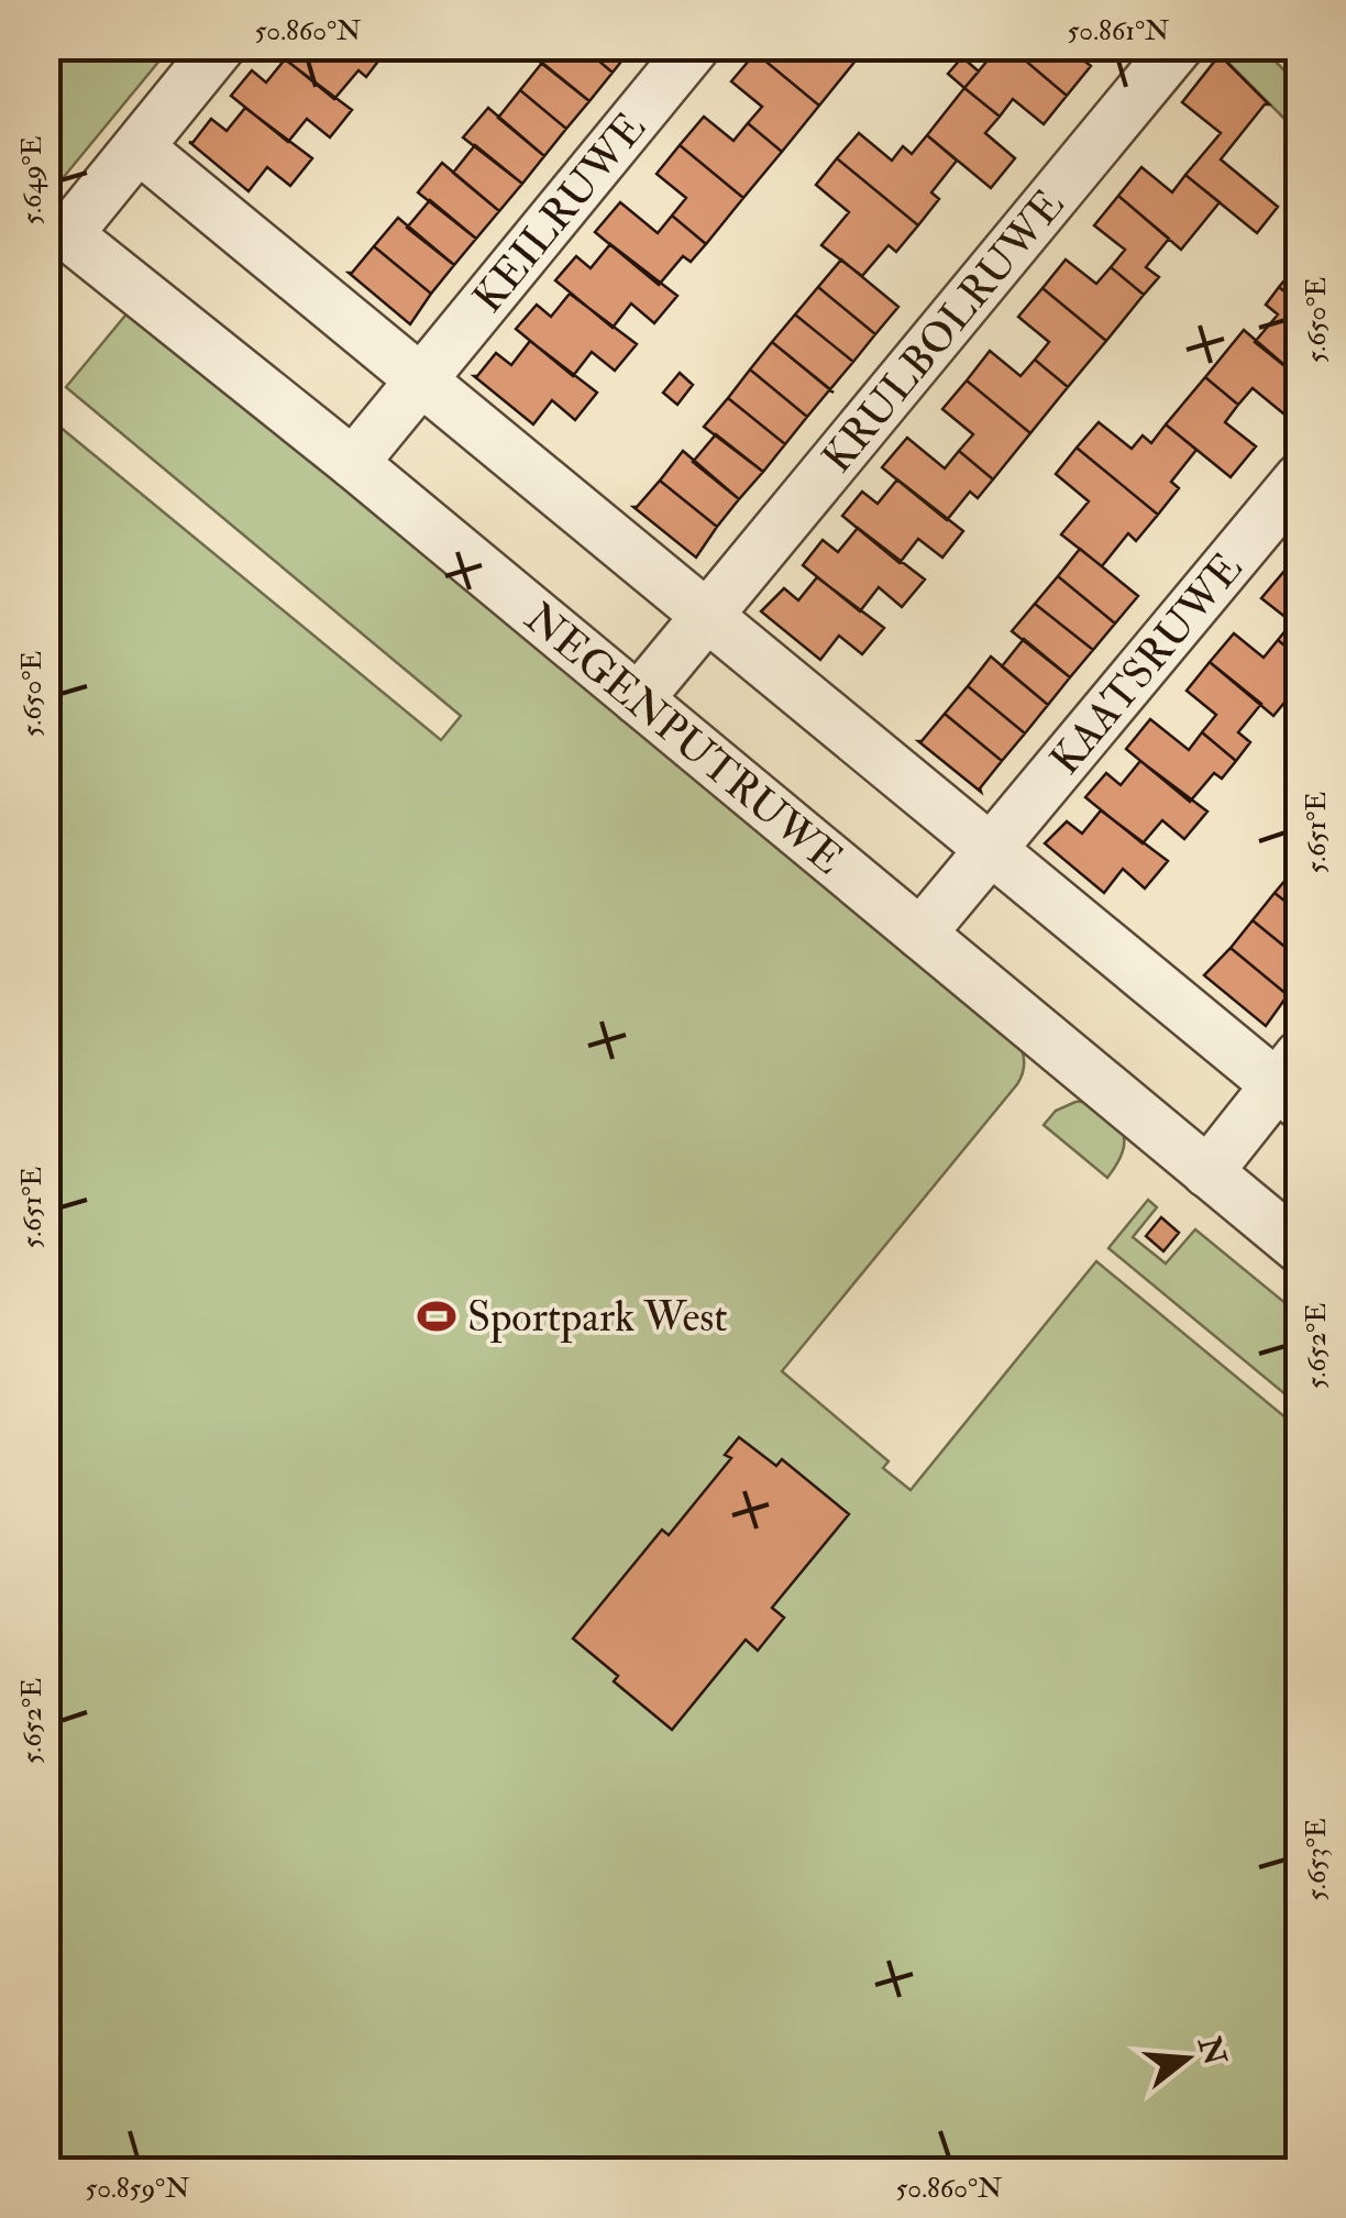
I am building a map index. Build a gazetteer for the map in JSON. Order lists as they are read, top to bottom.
{
  "streets": {
    "street": [
      "KEILRUWE",
      "KRULBOLRUWE",
      "KAATSRUWE",
      "NEGENPUTRUWE"
    ]
  },
  "crossings": [
    ["KEILRUWE", "NEGENPUTRUWE"],
    ["KRULBOLRUWE", "NEGENPUTRUWE"],
    ["KAATSRUWE", "NEGENPUTRUWE"]
  ],
  "places": {
    "sports": ["Sportpark West"]
  },
  "north": "right",
  "coordinates": [
    "50.860°N",
    "50.861°N",
    "5.649°E",
    "5.650°E",
    "5.651°E",
    "5.652°E",
    "5.653°E",
    "50.859°N"
  ]
}
